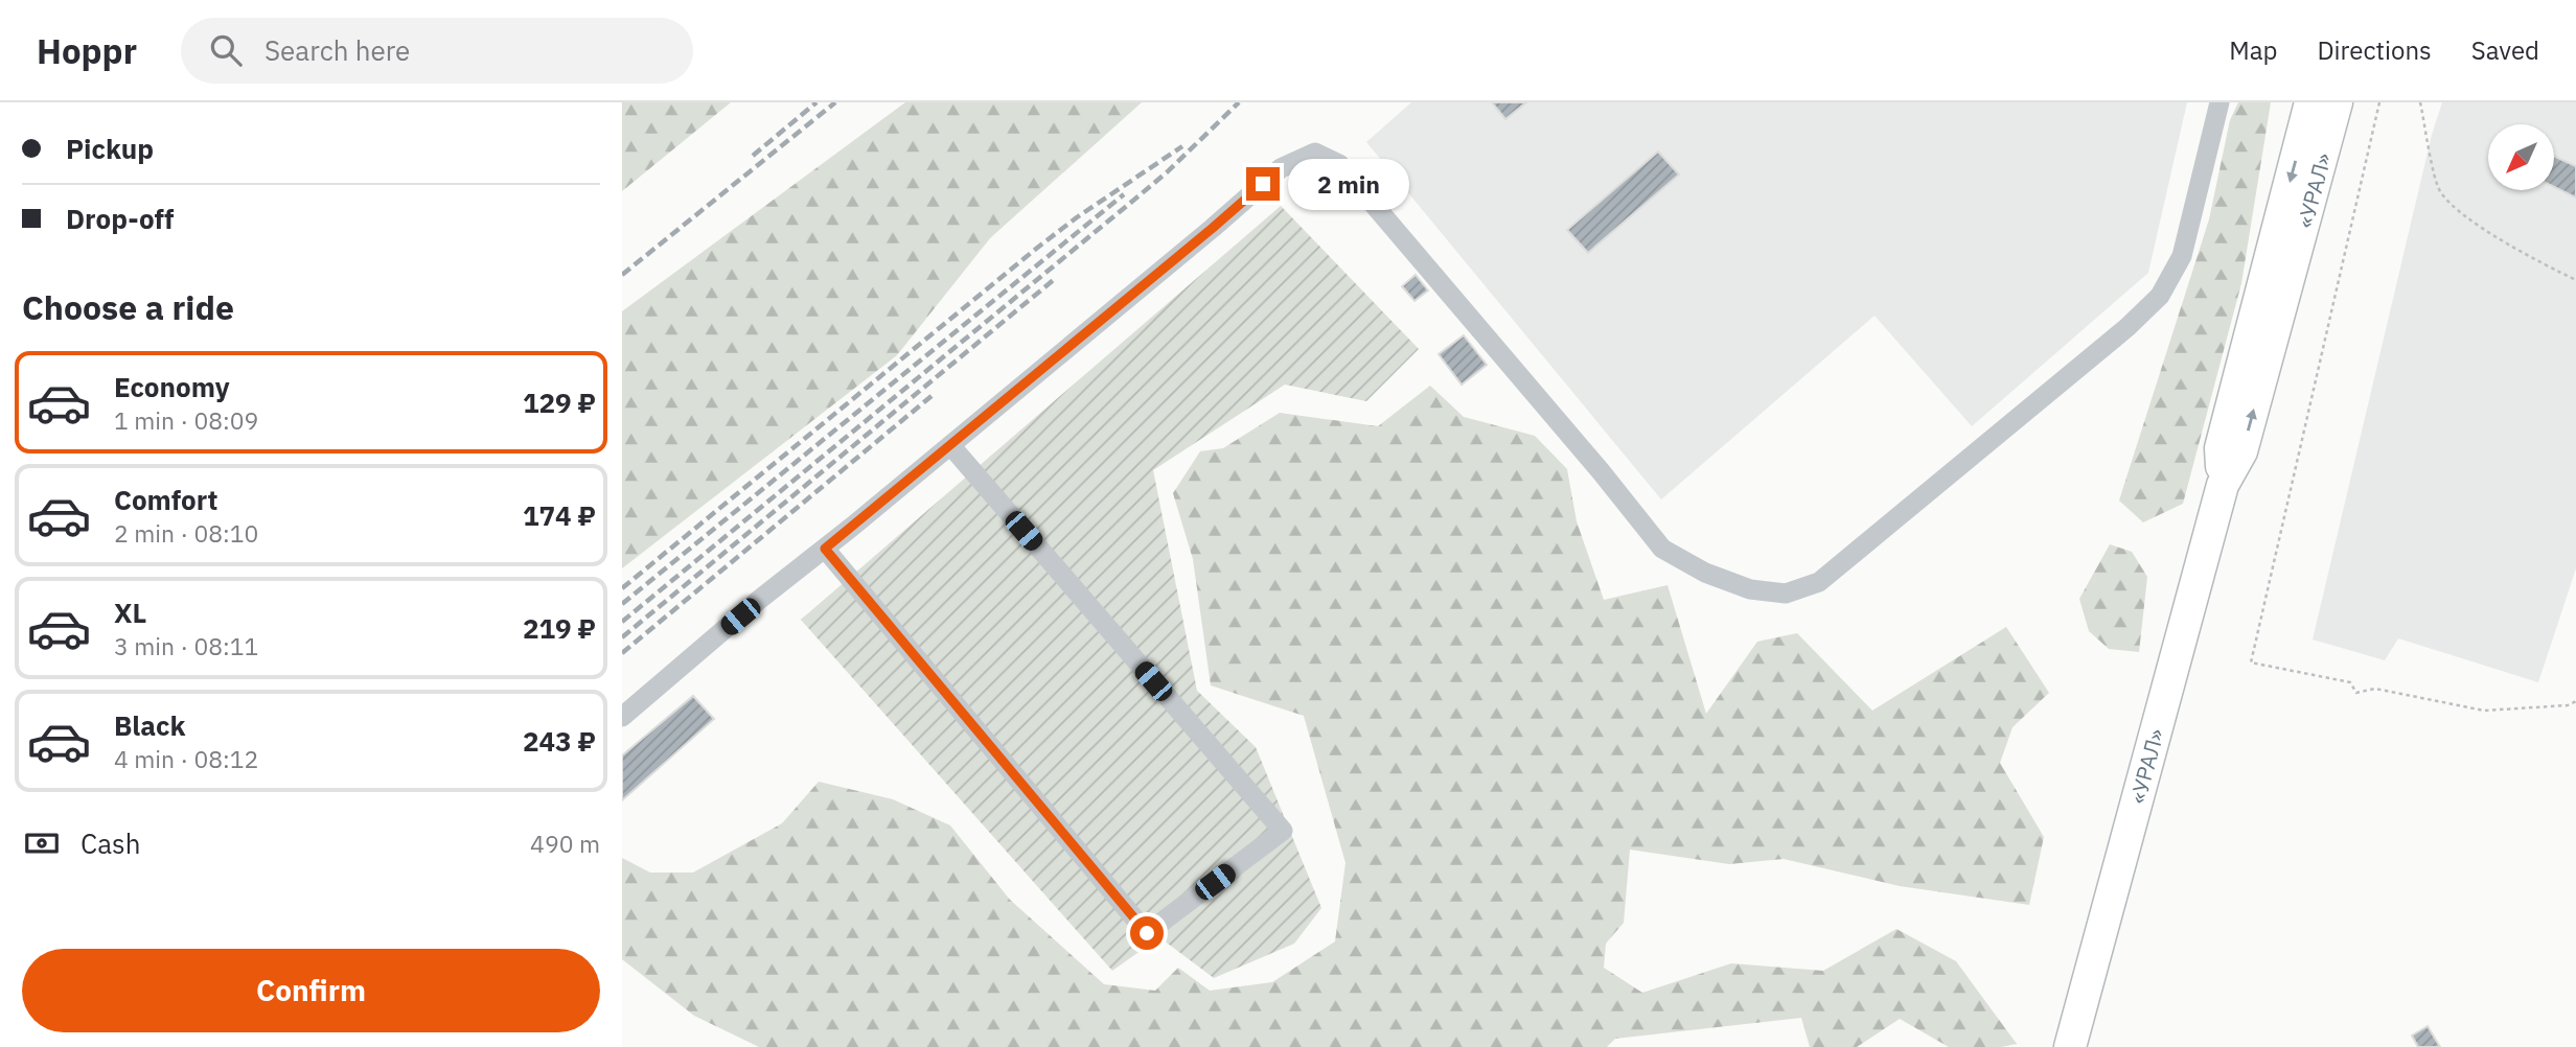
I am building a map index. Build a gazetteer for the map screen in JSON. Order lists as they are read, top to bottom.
{
  "streets": {
    "highway": ["«УРАЛ»"]
  },
  "north": "bottom left",
  "page": {
    "header": "Hoppr",
    "search": "Search here",
    "nav": ["Map", "Directions", "Saved"],
    "banner": ["Pickup", "Drop-off"],
    "bubble": "2 min",
    "heading": "Choose a ride",
    "list": [
      {
        "name": "Economy",
        "note": "1 min · 08:09",
        "value": "129 ₽"
      },
      {
        "name": "Comfort",
        "note": "2 min · 08:10",
        "value": "174 ₽"
      },
      {
        "name": "XL",
        "note": "3 min · 08:11",
        "value": "219 ₽"
      },
      {
        "name": "Black",
        "note": "4 min · 08:12",
        "value": "243 ₽"
      }
    ],
    "pay": ["Cash", "490 m"],
    "buttons": "Confirm"
  }
}
